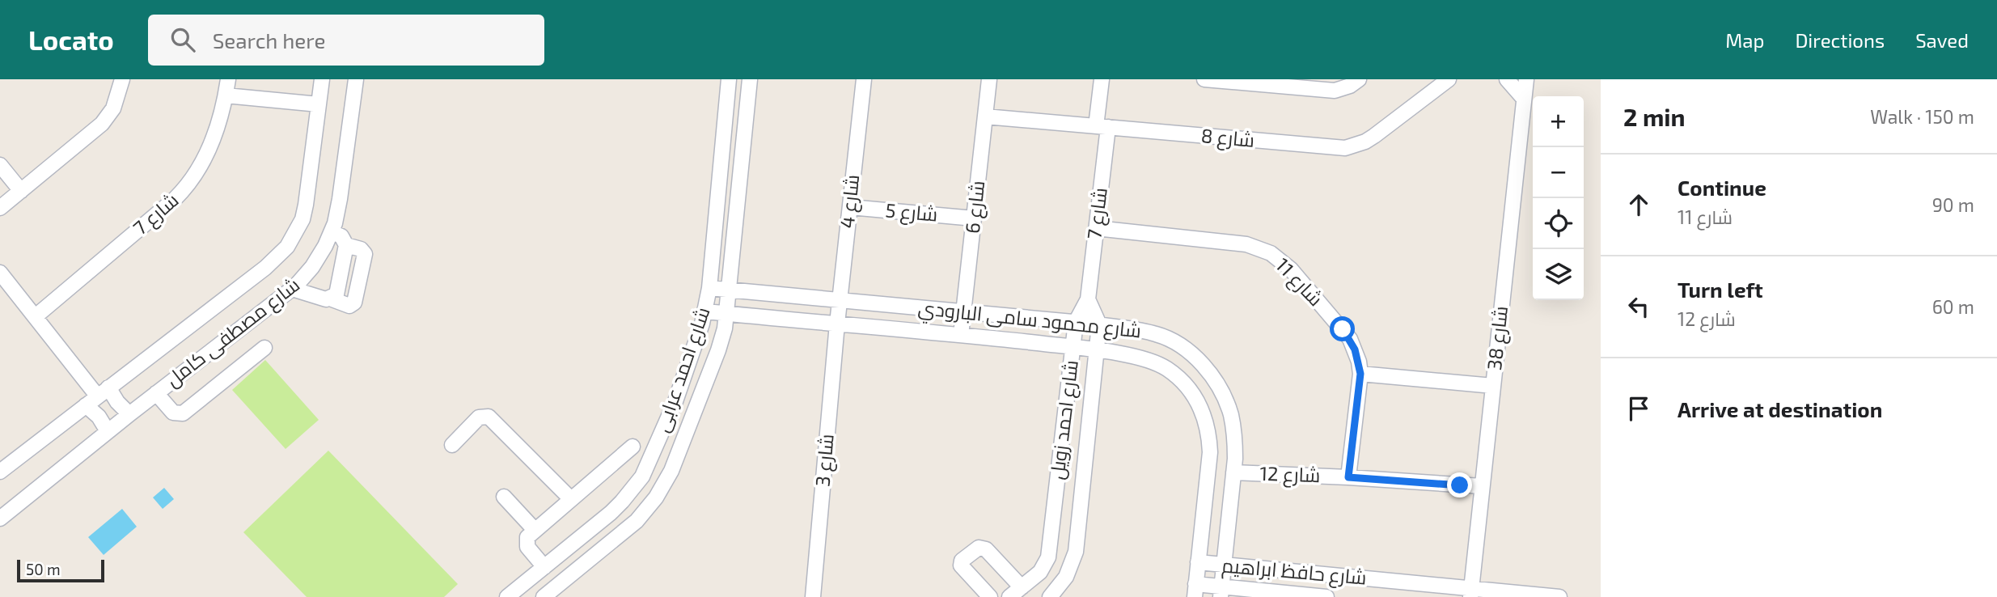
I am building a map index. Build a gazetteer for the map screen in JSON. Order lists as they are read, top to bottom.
{
  "streets": {
    "street": [
      "شارع 8",
      "شارع 4",
      "شارع 6",
      "شارع 5",
      "شارع 7",
      "شارع 11",
      "شارع محمود سامى البارودي",
      "شارع مصطفى كامل",
      "شارع 38",
      "شارع احمد عرابى",
      "شارع احمد زويل",
      "شارع 3",
      "شارع 12",
      "شارع حافظ ابراهيم"
    ]
  },
  "crossings": [
    ["شارع 8", "شارع 6"],
    ["شارع 8", "شارع 7"],
    ["شارع 4", "شارع 5"],
    ["شارع 4", "شارع محمود سامى البارودي"],
    ["شارع 4", "شارع 3"],
    ["شارع 6", "شارع 5"],
    ["شارع 6", "شارع محمود سامى البارودي"],
    ["شارع 7", "شارع 11"],
    ["شارع 7", "شارع احمد زويل"],
    ["شارع 11", "شارع 12"],
    ["شارع محمود سامى البارودي", "شارع احمد عرابى"],
    ["شارع محمود سامى البارودي", "شارع احمد زويل"],
    ["شارع محمود سامى البارودي", "شارع 3"],
    ["شارع محمود سامى البارودي", "شارع 12"],
    ["شارع محمود سامى البارودي", "شارع حافظ ابراهيم"],
    ["شارع 38", "شارع 12"],
    ["شارع 38", "شارع حافظ ابراهيم"]
  ],
  "scale_bar": "50 m",
  "page": {
    "header": "Locato",
    "search": "Search here",
    "nav": ["Map", "Directions", "Saved"],
    "heading": ["2 min", "Walk · 150 m"],
    "map_buttons": ["+", "−"],
    "list": [
      ["Continue", "شارع 11", "90 m"],
      ["Turn left", "شارع 12", "60 m"],
      "Arrive at destination"
    ],
    "scale": "50 m"
  }
}
